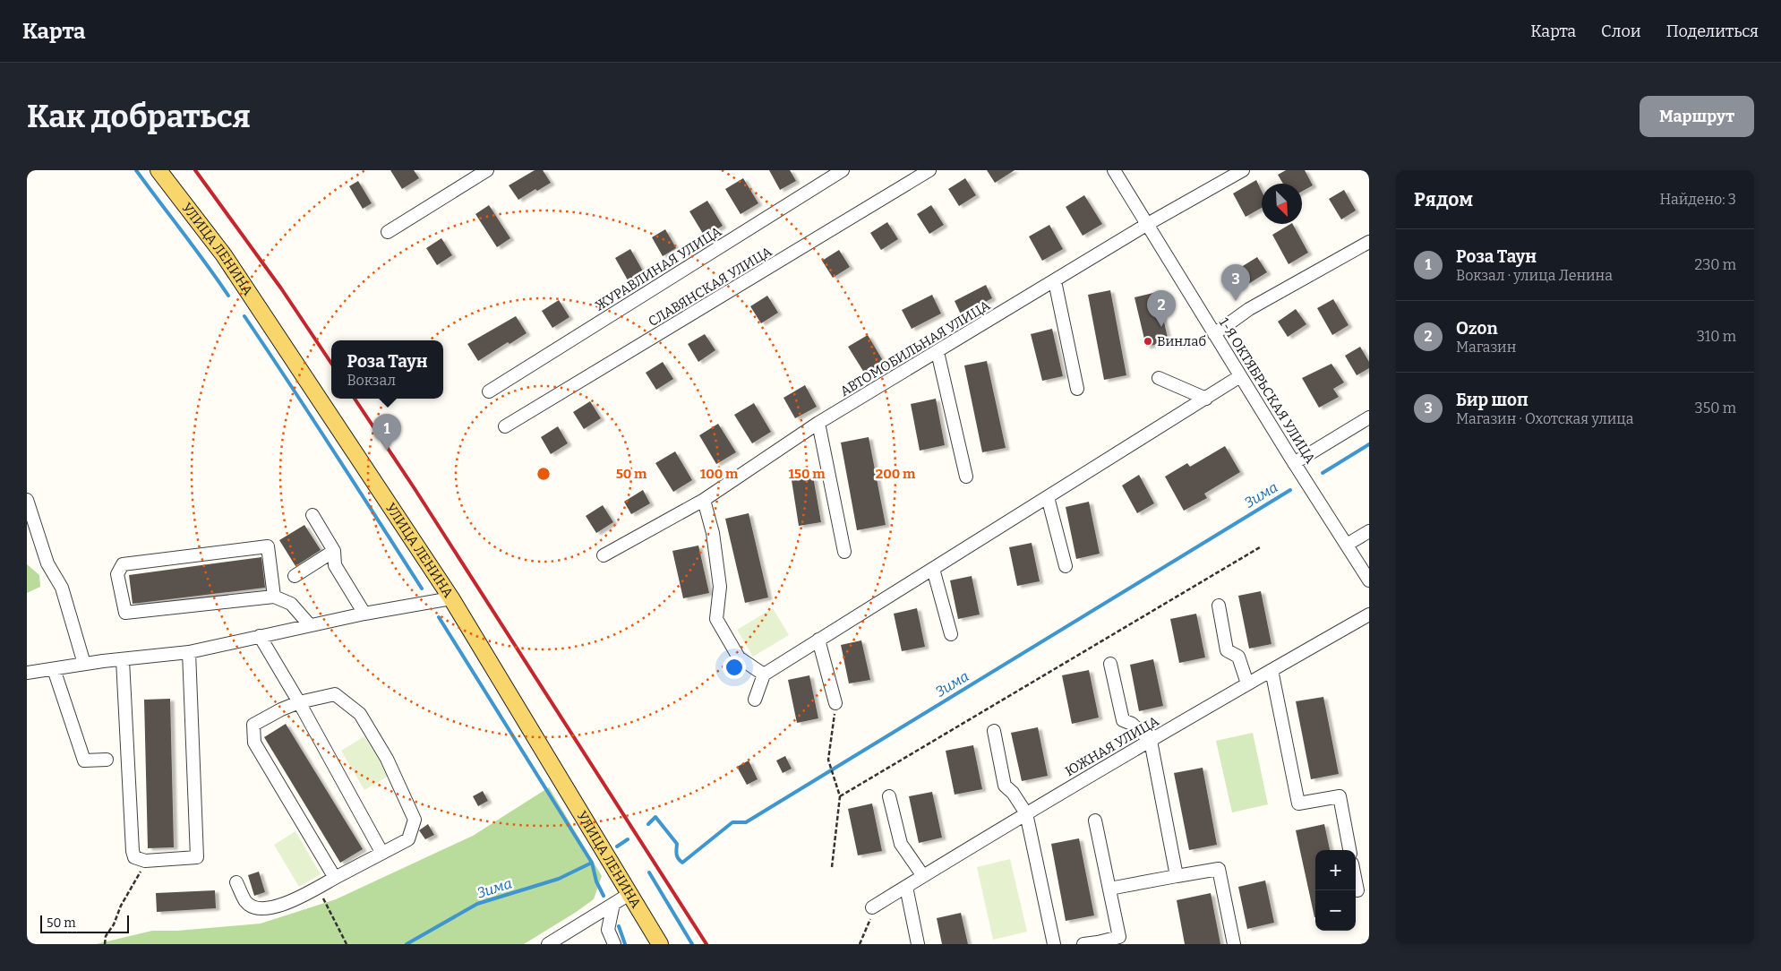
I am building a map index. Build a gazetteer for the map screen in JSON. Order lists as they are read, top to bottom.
{
  "streets": {
    "main road": ["УЛИЦА ЛЕНИНА"],
    "street": [
      "ЖУРАВЛИНАЯ УЛИЦА",
      "СЛАВЯНСКАЯ УЛИЦА",
      "АВТОМОБИЛЬНАЯ УЛИЦА",
      "1-Я ОКТЯБРЬСКАЯ УЛИЦА",
      "ЮЖНАЯ УЛИЦА"
    ]
  },
  "crossings": [
    ["АВТОМОБИЛЬНАЯ УЛИЦА", "1-Я ОКТЯБРЬСКАЯ УЛИЦА"]
  ],
  "water": ["Зима"],
  "places": ["Винлаб"],
  "scale_bar": "50 m",
  "north": "bottom right",
  "page": {
    "header": "Карта",
    "nav": ["Карта", "Слои", "Поделиться"],
    "buttons": "Маршрут",
    "title": "Как добраться",
    "heading": ["Рядом", "Найдено: 3"],
    "list": [
      {
        "mark": "1",
        "name": "Роза Таун",
        "note": "Вокзал · улица Ленина",
        "value": "230 m"
      },
      {
        "mark": "2",
        "name": "Ozon",
        "note": "Магазин",
        "value": "310 m"
      },
      {
        "mark": "3",
        "name": "Бир шоп",
        "note": "Магазин · Охотская улица",
        "value": "350 m"
      }
    ],
    "pins": ["3", "2", "1"],
    "popup": ["Роза Таун", "Вокзал"],
    "map_buttons": ["+", "−"],
    "scale": "50 m"
  },
  "rings": [
    "50 m",
    "100 m",
    "150 m",
    "200 m"
  ]
}
